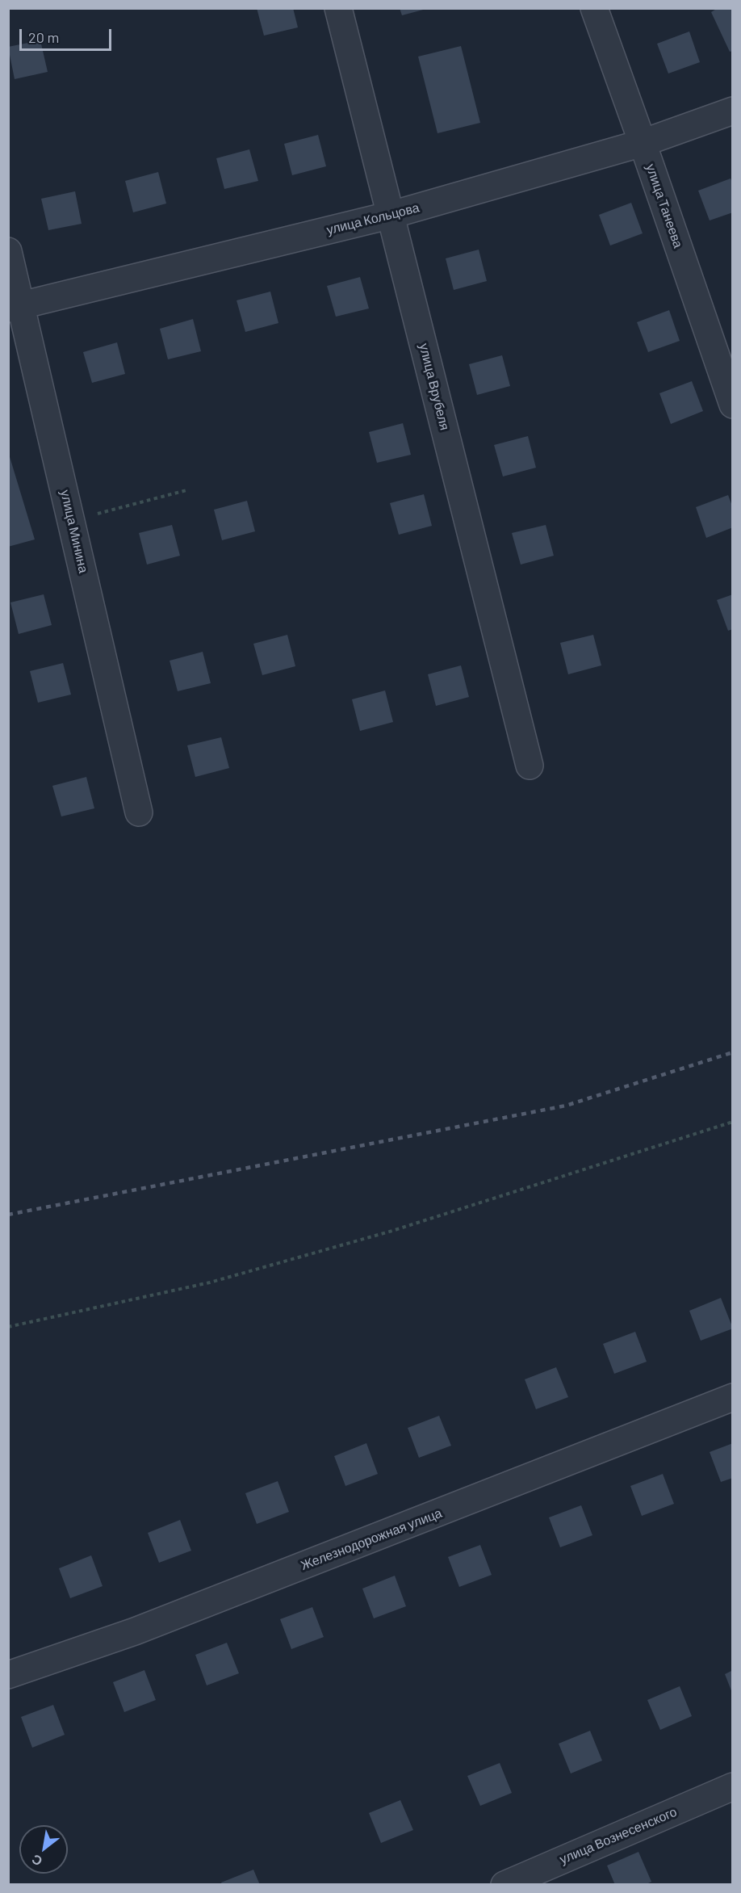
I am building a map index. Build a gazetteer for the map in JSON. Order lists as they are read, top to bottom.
{
  "streets": {
    "street": [
      "улица Танеева",
      "улица Кольцова",
      "улица Врубеля",
      "улица Минина",
      "Железнодорожная улица",
      "улица Вознесенского"
    ]
  },
  "crossings": [
    ["улица Танеева", "улица Кольцова"],
    ["улица Кольцова", "улица Врубеля"],
    ["улица Кольцова", "улица Минина"]
  ],
  "scale_bar": "20 m",
  "north": "bottom left"
}
